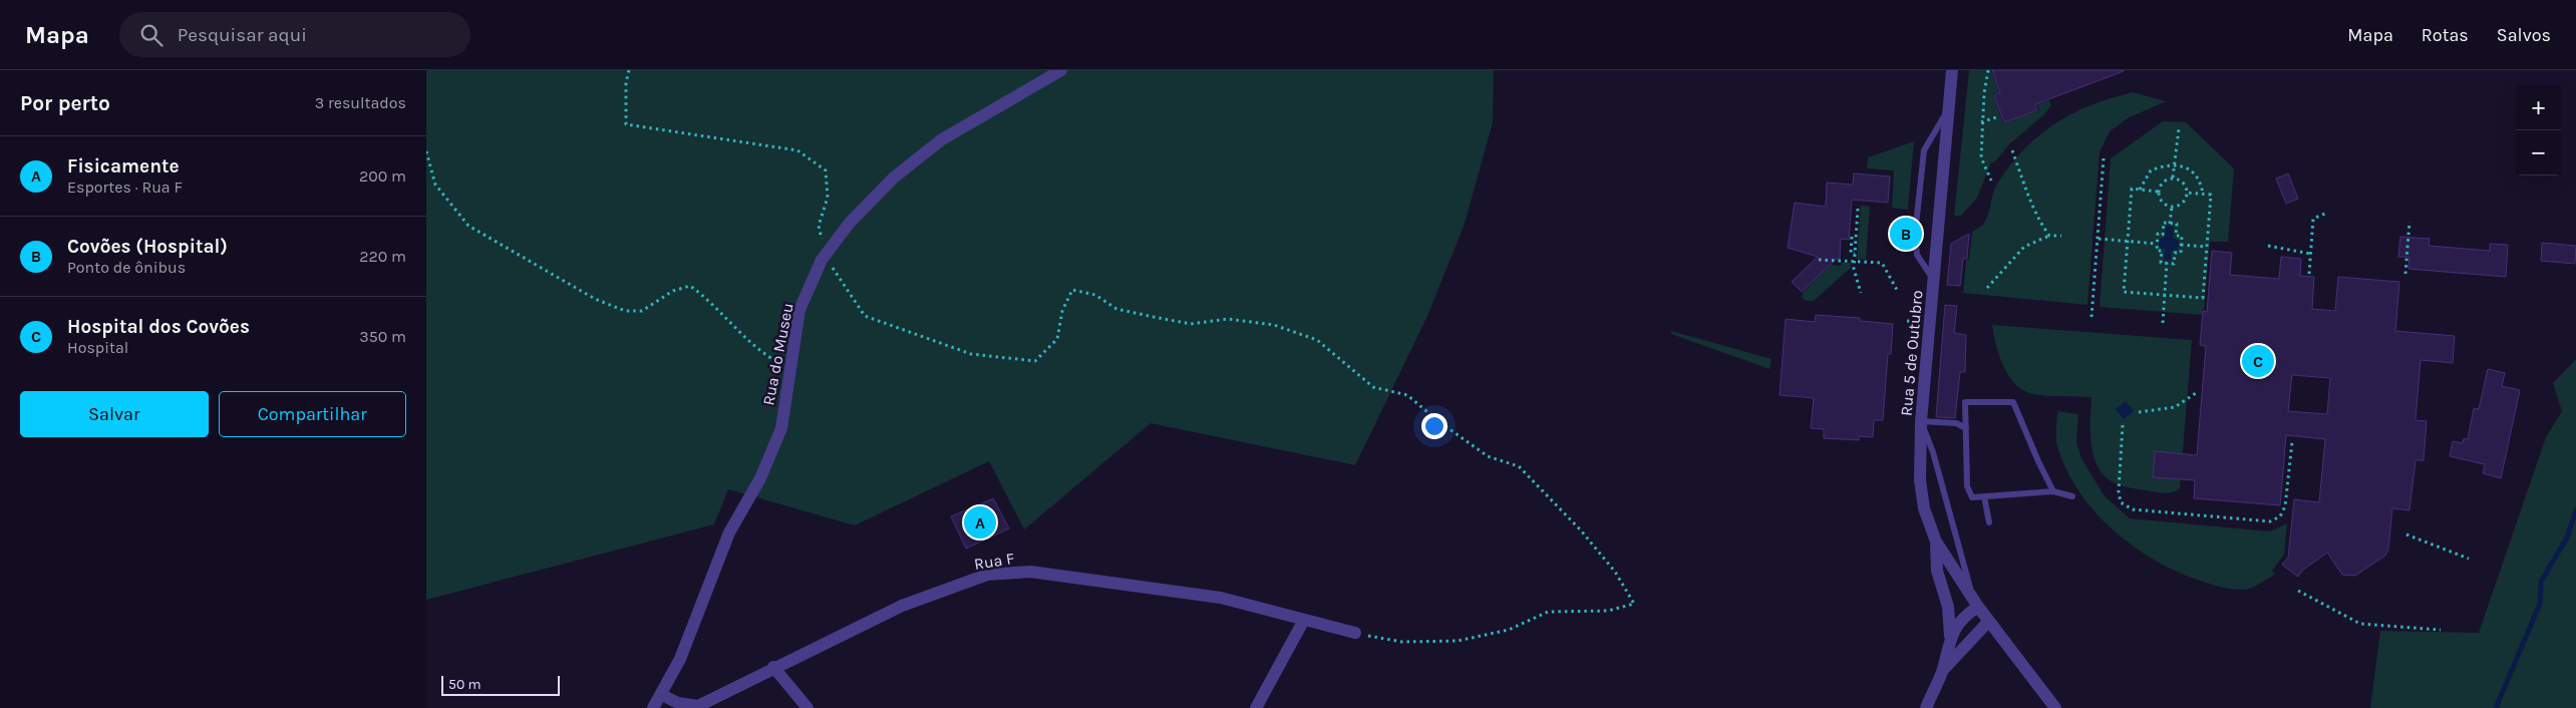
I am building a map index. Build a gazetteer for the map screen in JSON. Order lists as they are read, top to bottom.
{
  "streets": {
    "street": ["Rua 5 de Outubro", "Rua do Museu", "Rua F"]
  },
  "crossings": [
    ["Rua do Museu", "Rua F"]
  ],
  "scale_bar": "50 m",
  "page": {
    "header": "Mapa",
    "search": "Pesquisar aqui",
    "nav": ["Mapa", "Rotas", "Salvos"],
    "heading": ["Por perto", "3 resultados"],
    "map_buttons": ["+", "−"],
    "list": [
      {
        "mark": "A",
        "name": "Fisicamente",
        "note": "Esportes · Rua F",
        "value": "200 m"
      },
      {
        "mark": "B",
        "name": "Covões (Hospital)",
        "note": "Ponto de ônibus",
        "value": "220 m"
      },
      {
        "mark": "C",
        "name": "Hospital dos Covões",
        "note": "Hospital",
        "value": "350 m"
      }
    ],
    "pins": ["B", "C", "A"],
    "buttons": ["Salvar", "Compartilhar"],
    "scale": "50 m"
  }
}
